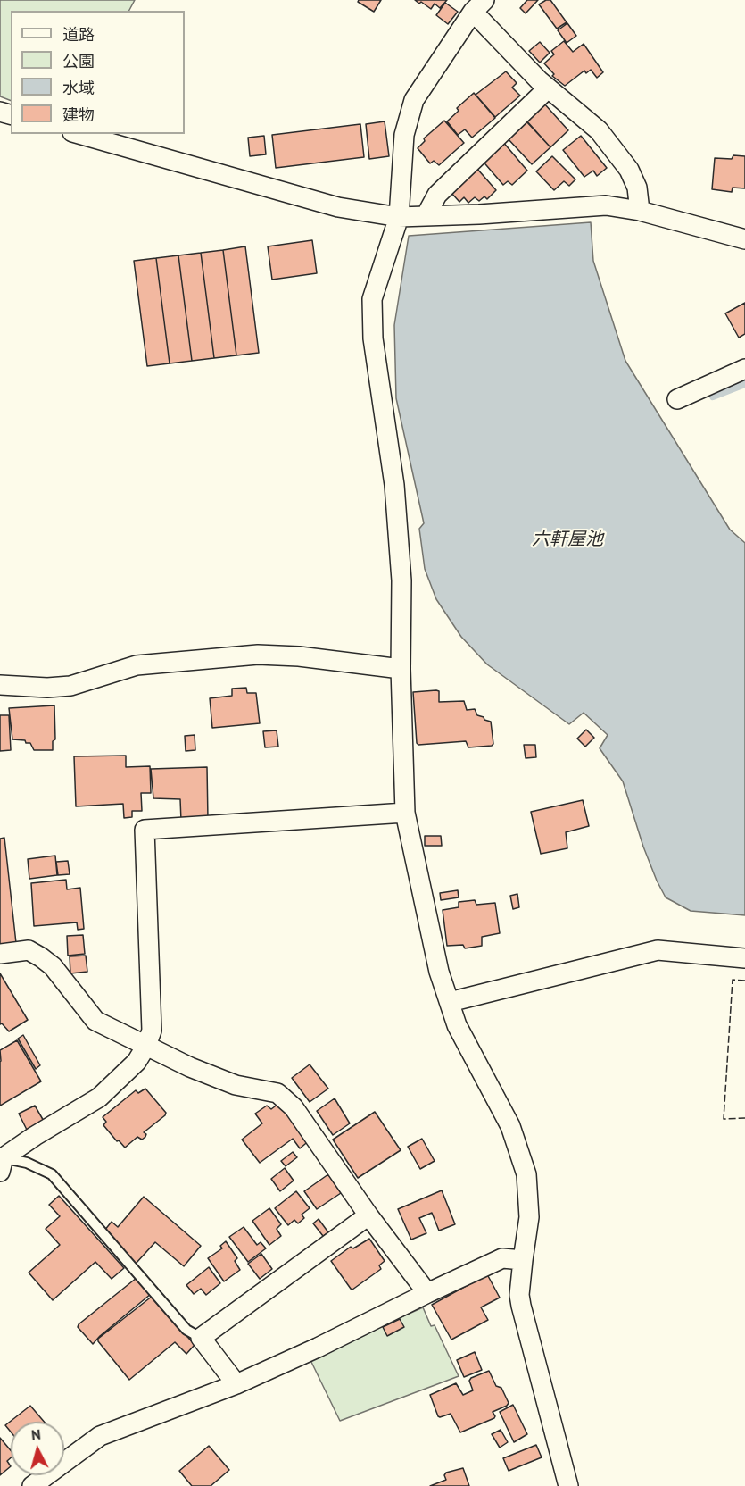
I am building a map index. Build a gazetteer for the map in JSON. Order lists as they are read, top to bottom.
{
  "water": ["六軒屋池"],
  "legend": [
    "道路",
    "公園",
    "水域",
    "建物"
  ],
  "north": "top"
}
